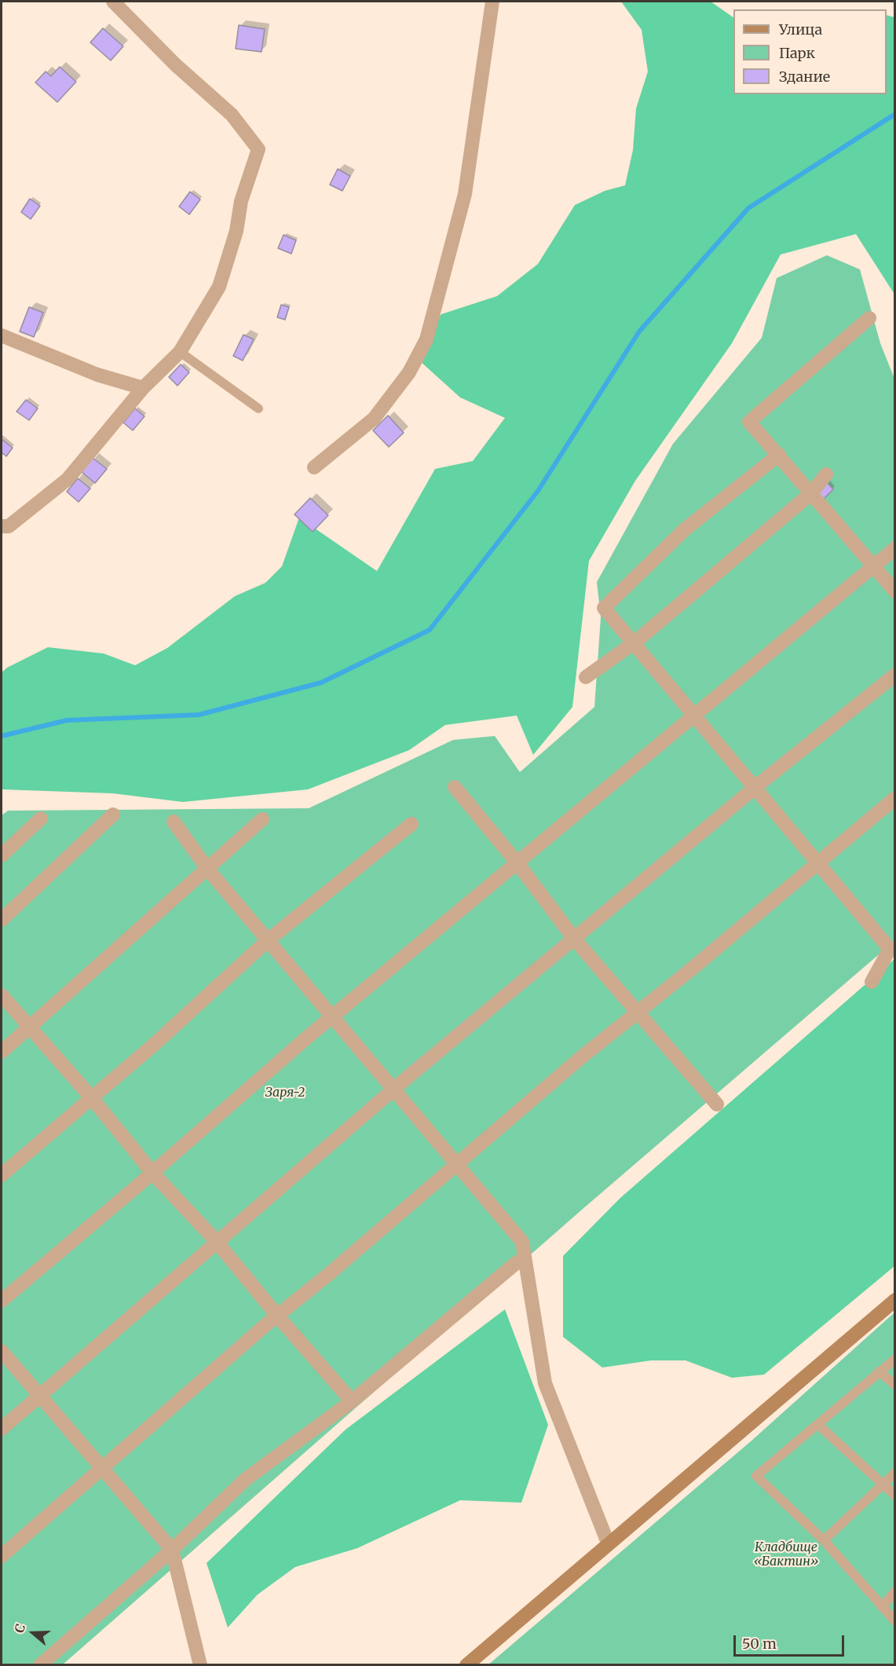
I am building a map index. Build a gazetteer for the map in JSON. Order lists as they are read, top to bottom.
{
  "parks": ["Заря-2", "Кладбище «Бактин»"],
  "legend": ["Улица", "Парк", "Здание"],
  "scale_bar": "50 m",
  "north": "left"
}
